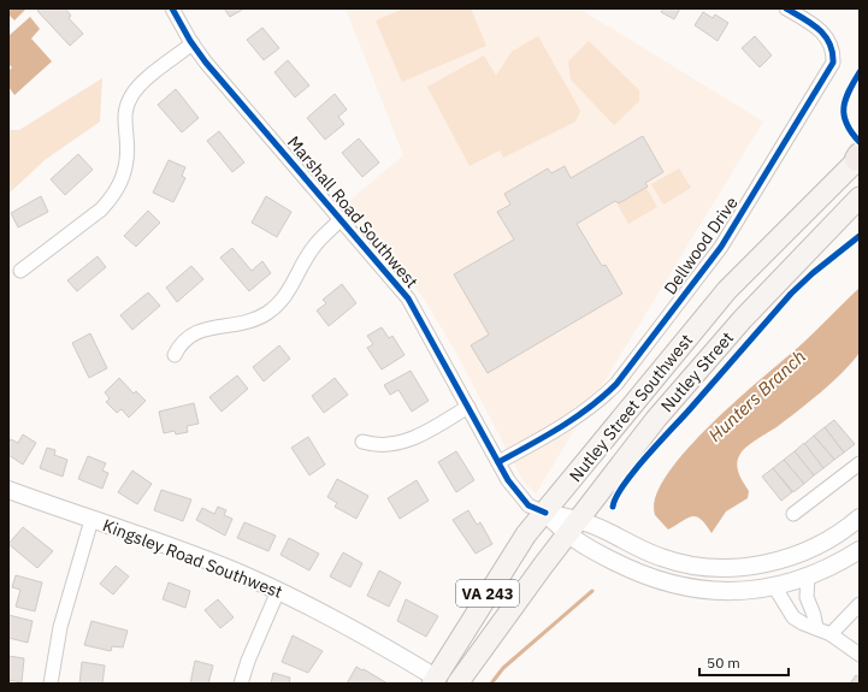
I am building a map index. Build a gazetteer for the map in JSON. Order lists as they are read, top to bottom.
{
  "streets": {
    "main road": ["Nutley Street", "Nutley Street Southwest", "VA 243"],
    "street": ["Marshall Road Southwest", "Dellwood Drive", "Kingsley Road Southwest"]
  },
  "crossings": [
    ["Marshall Road Southwest", "Dellwood Drive"],
    ["Marshall Road Southwest", "Nutley Street Southwest"],
    ["Nutley Street", "VA 243"],
    ["Nutley Street Southwest", "Kingsley Road Southwest"]
  ],
  "water": ["Hunters Branch"],
  "scale_bar": "50 m"
}
